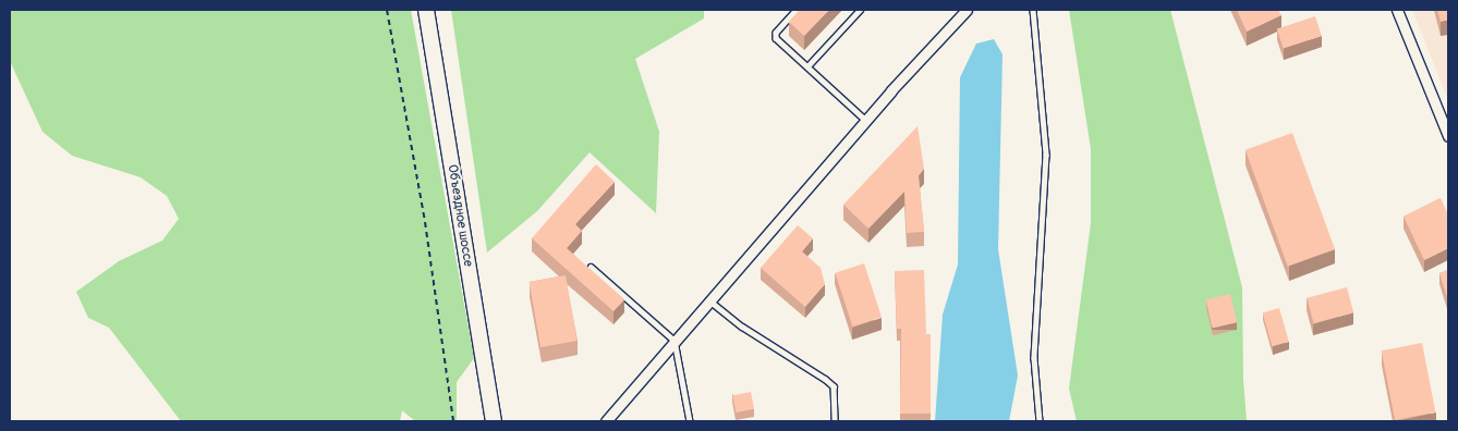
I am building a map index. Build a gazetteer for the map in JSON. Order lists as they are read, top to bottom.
{
  "streets": {
    "main road": ["Объездное шоссе"]
  }
}
